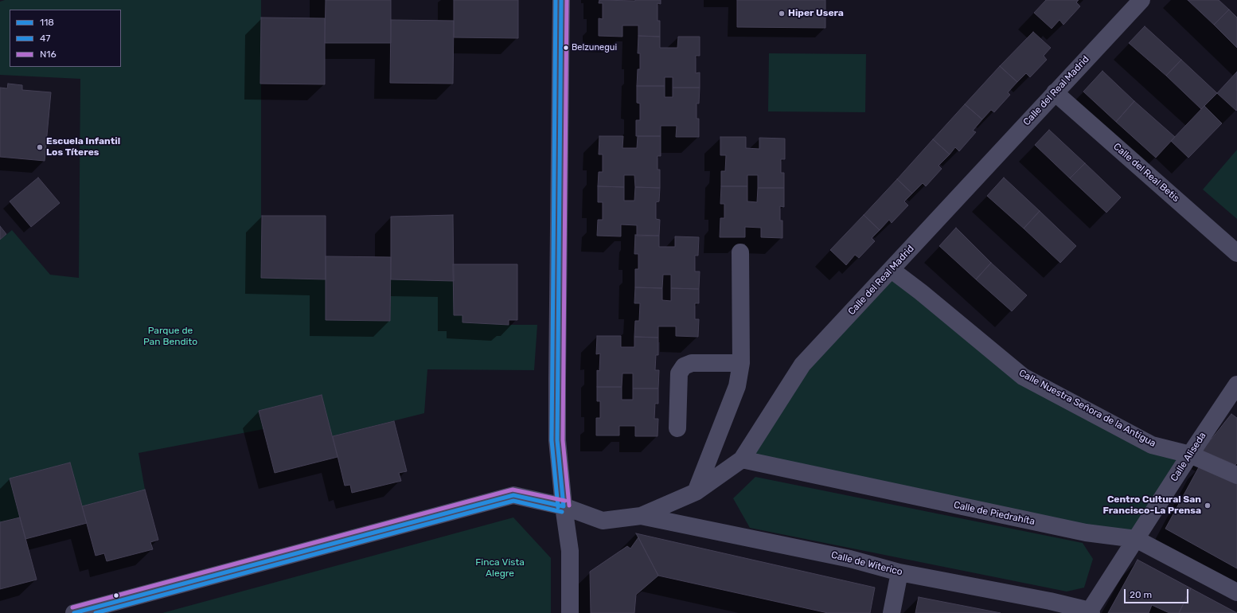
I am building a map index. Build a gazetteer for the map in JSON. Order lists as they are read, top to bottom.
{
  "streets": {
    "street": [
      "Calle del Real Madrid",
      "Calle del Real Betis",
      "Calle Nuestra Señora de la Antigua",
      "Calle Aliseda",
      "Calle de Piedrahíta",
      "Calle de Witerico"
    ]
  },
  "crossings": [
    ["Calle del Real Madrid", "Calle del Real Betis"],
    ["Calle del Real Madrid", "Calle Nuestra Señora de la Antigua"],
    ["Calle del Real Madrid", "Calle de Piedrahíta"],
    ["Calle del Real Madrid", "Calle de Witerico"],
    ["Calle Nuestra Señora de la Antigua", "Calle Aliseda"],
    ["Calle Aliseda", "Calle de Piedrahíta"],
    ["Calle Aliseda", "Calle de Witerico"]
  ],
  "parks": ["Parque de Pan Bendito", "Finca Vista Alegre"],
  "places": [
    "Hiper Usera",
    "Belzunegui",
    "Escuela Infantil Los Títeres",
    "Centro Cultural San Francisco-La Prensa"
  ],
  "lines": ["transit line 118", "transit line 47", "transit line N16"],
  "legend": ["118", "47", "N16"],
  "scale_bar": "20 m"
}
